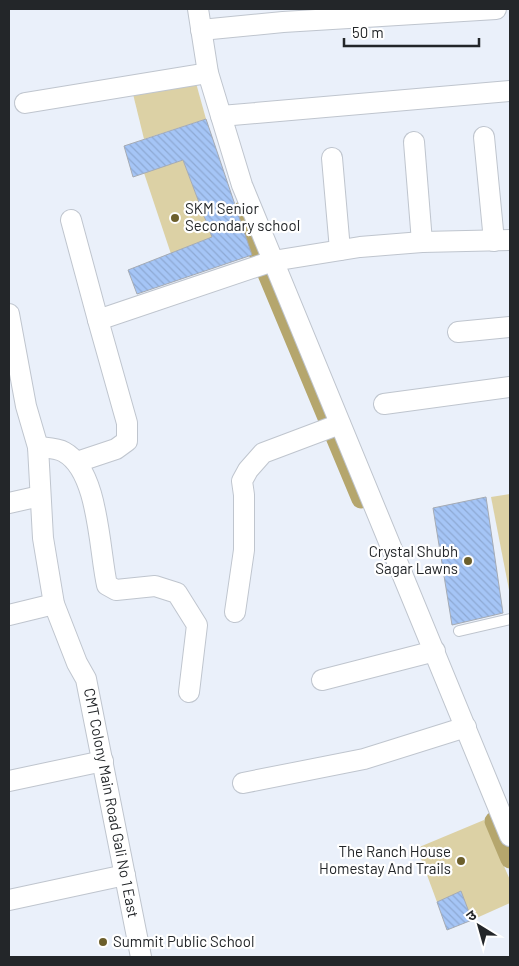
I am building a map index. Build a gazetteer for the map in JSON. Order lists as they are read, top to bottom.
{
  "streets": {
    "street": ["CMT Colony Main Road Gali No 1 East"]
  },
  "places": [
    "SKM Senior Secondary school",
    "Crystal Shubh Sagar Lawns",
    "The Ranch House Homestay And Trails",
    "Summit Public School"
  ],
  "scale_bar": "50 m",
  "north": "top left"
}
